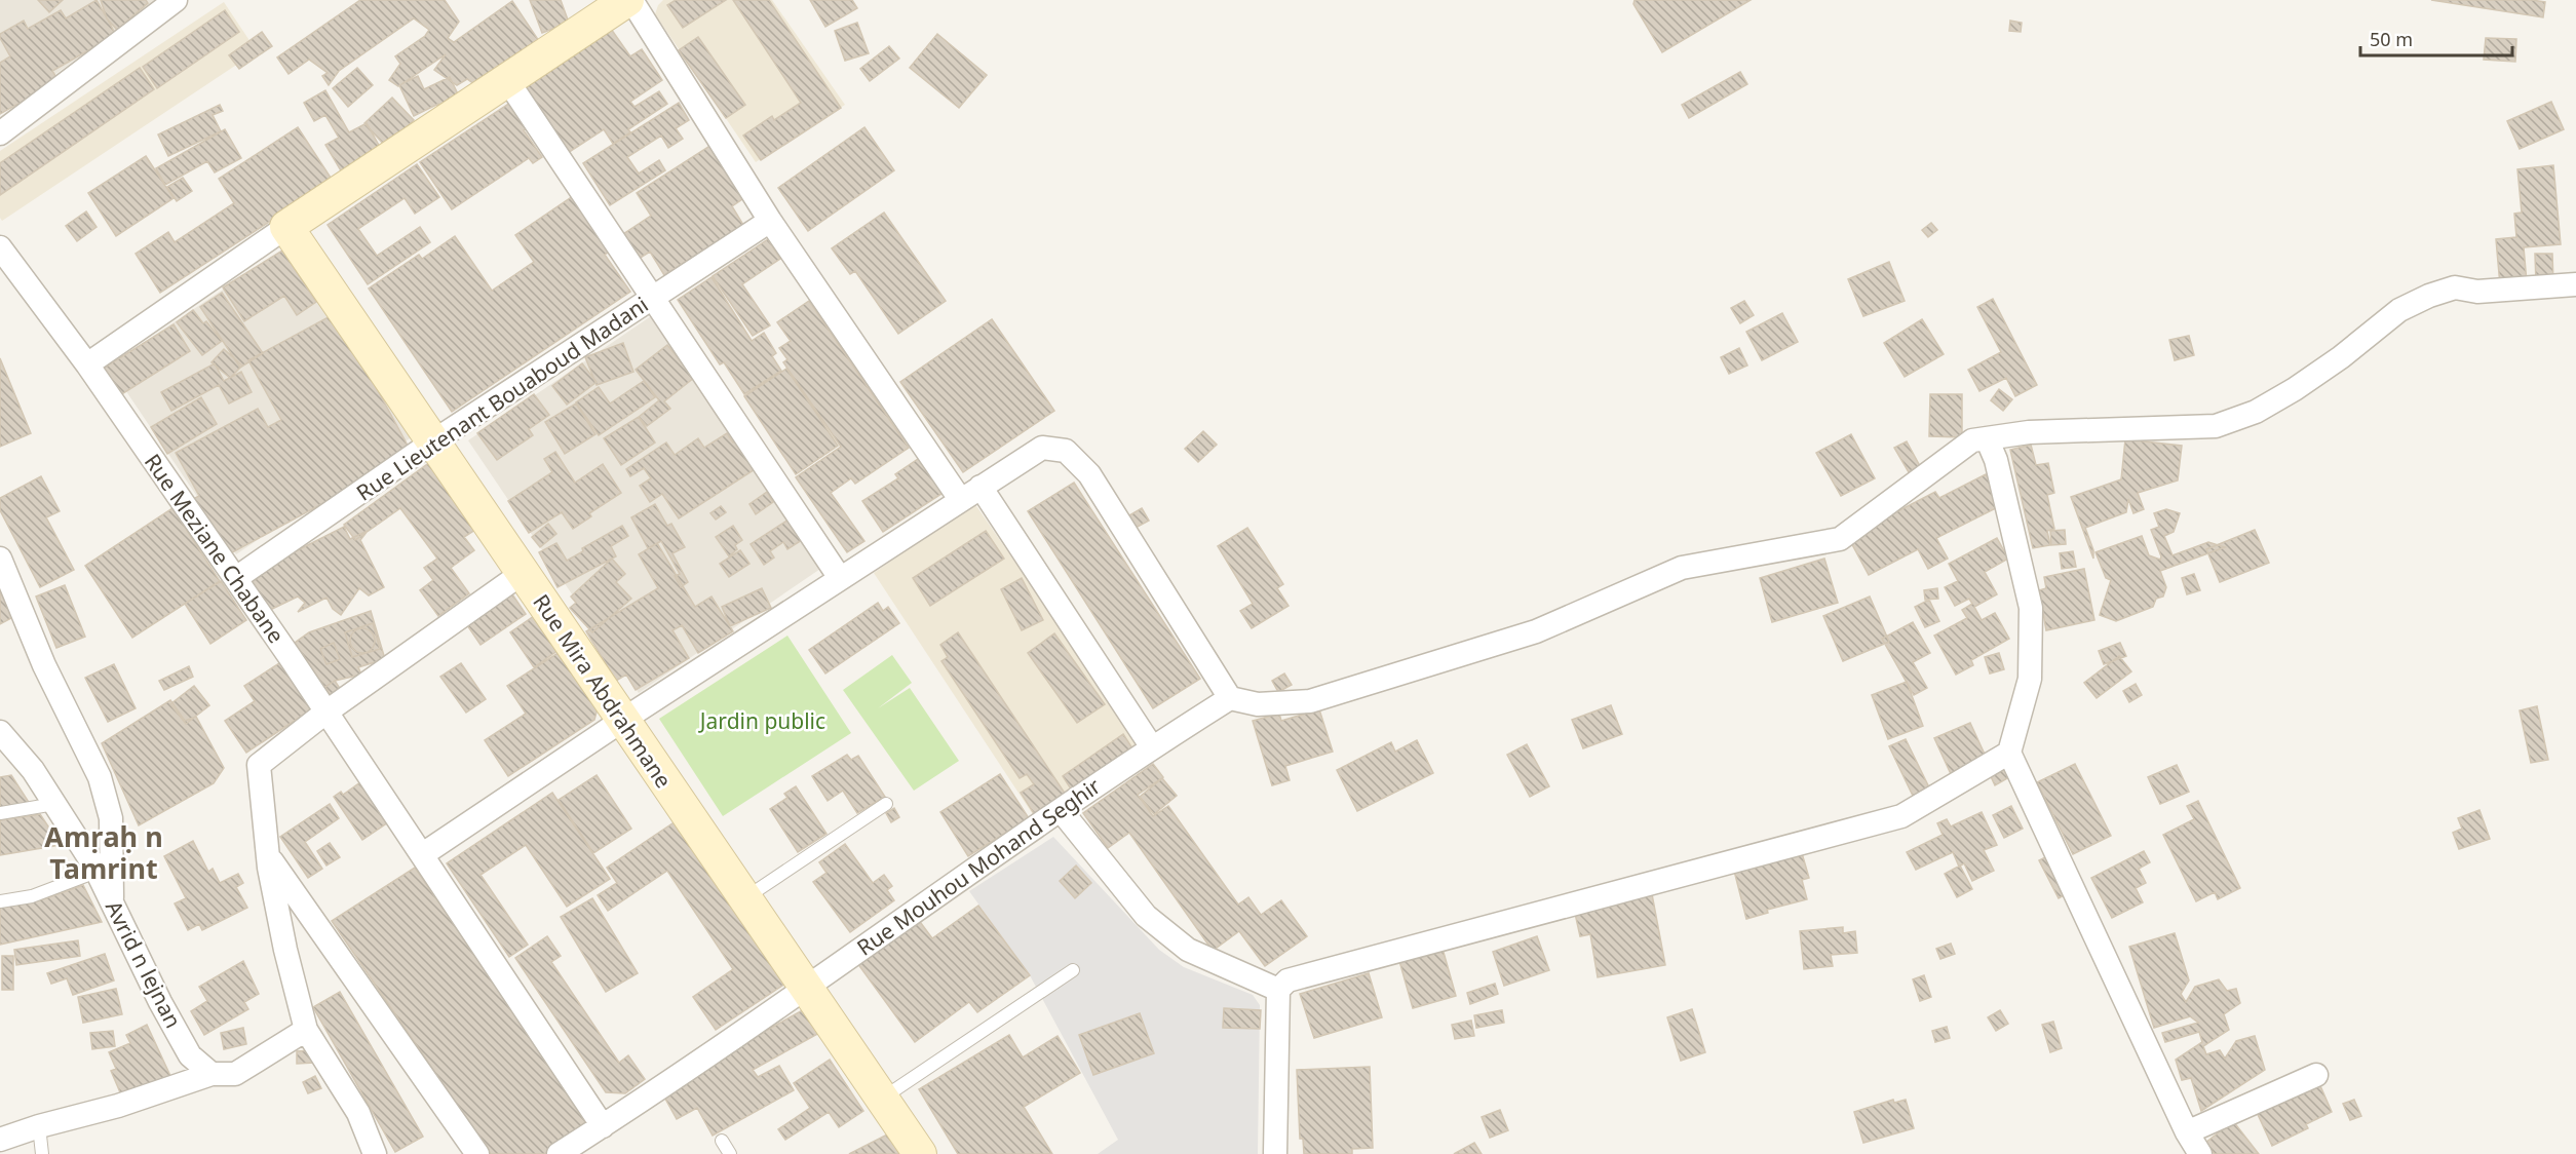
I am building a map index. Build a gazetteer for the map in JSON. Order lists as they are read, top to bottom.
{
  "streets": {
    "main road": ["Rue Mira Abdrahmane"],
    "street": [
      "Rue Lieutenant Bouaboud Madani",
      "Rue Meziane Chabane",
      "Rue Mouhou Mohand Seghir",
      "Avrid n lejnan"
    ]
  },
  "crossings": [
    ["Rue Lieutenant Bouaboud Madani", "Rue Meziane Chabane"],
    ["Rue Lieutenant Bouaboud Madani", "Rue Mira Abdrahmane"],
    ["Rue Meziane Chabane", "Rue Mouhou Mohand Seghir"],
    ["Rue Mira Abdrahmane", "Rue Mouhou Mohand Seghir"]
  ],
  "districts": ["Amṛaḥ n Tamrint"],
  "parks": ["Jardin public"],
  "scale_bar": "50 m"
}
